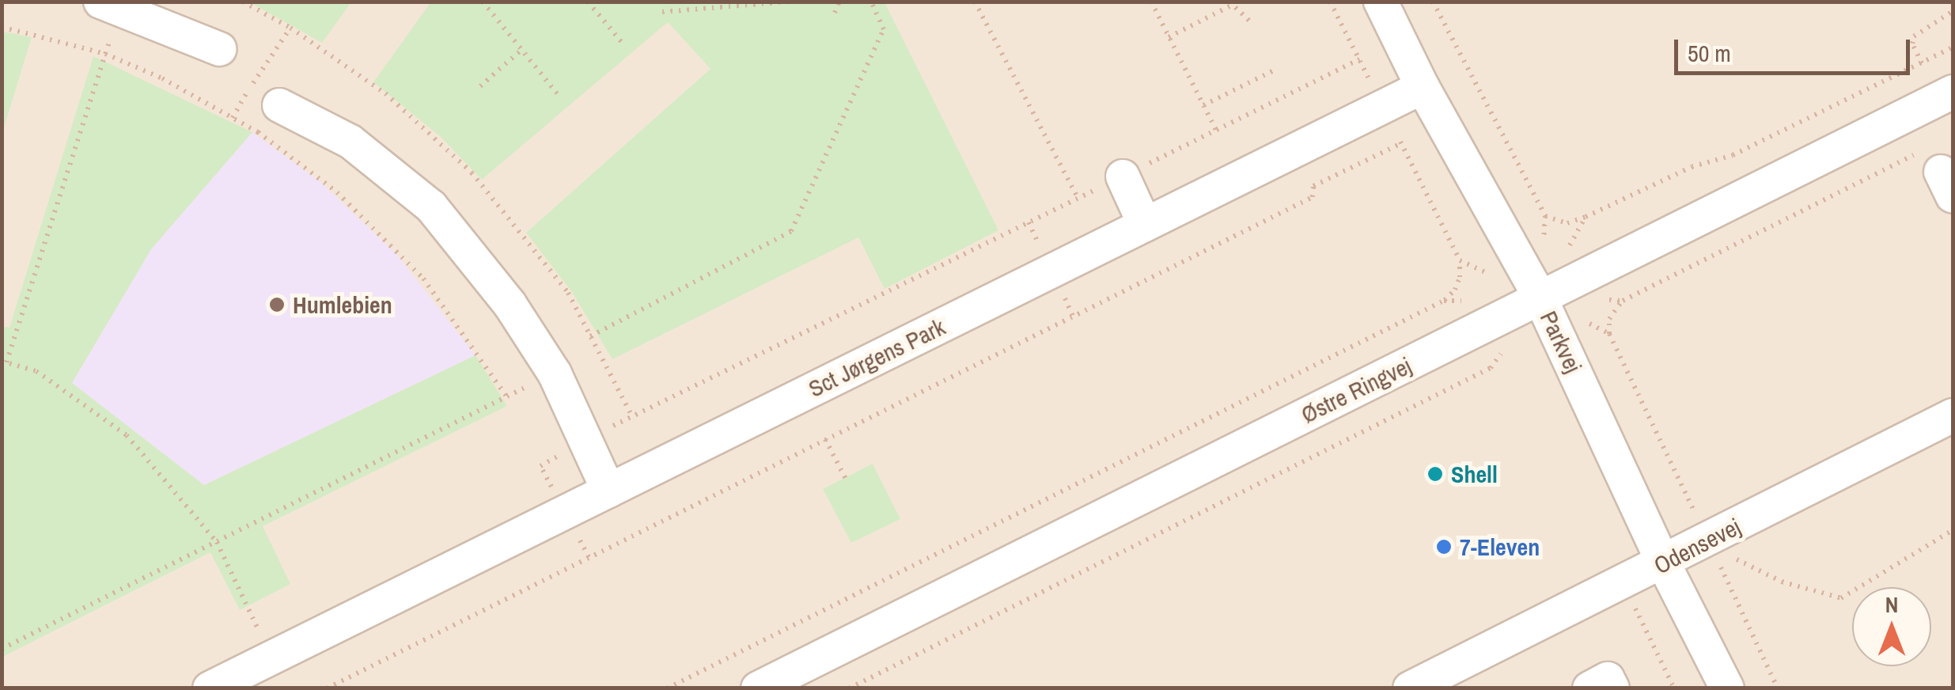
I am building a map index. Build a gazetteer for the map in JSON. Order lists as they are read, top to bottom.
{
  "streets": {
    "street": [
      "Parkvej",
      "Sct Jørgens Park",
      "Østre Ringvej",
      "Odensevej"
    ]
  },
  "crossings": [
    ["Parkvej", "Sct Jørgens Park"],
    ["Parkvej", "Østre Ringvej"],
    ["Parkvej", "Odensevej"]
  ],
  "places": ["Humlebien", "Shell", "7-Eleven"],
  "scale_bar": "50 m",
  "north": "top"
}
